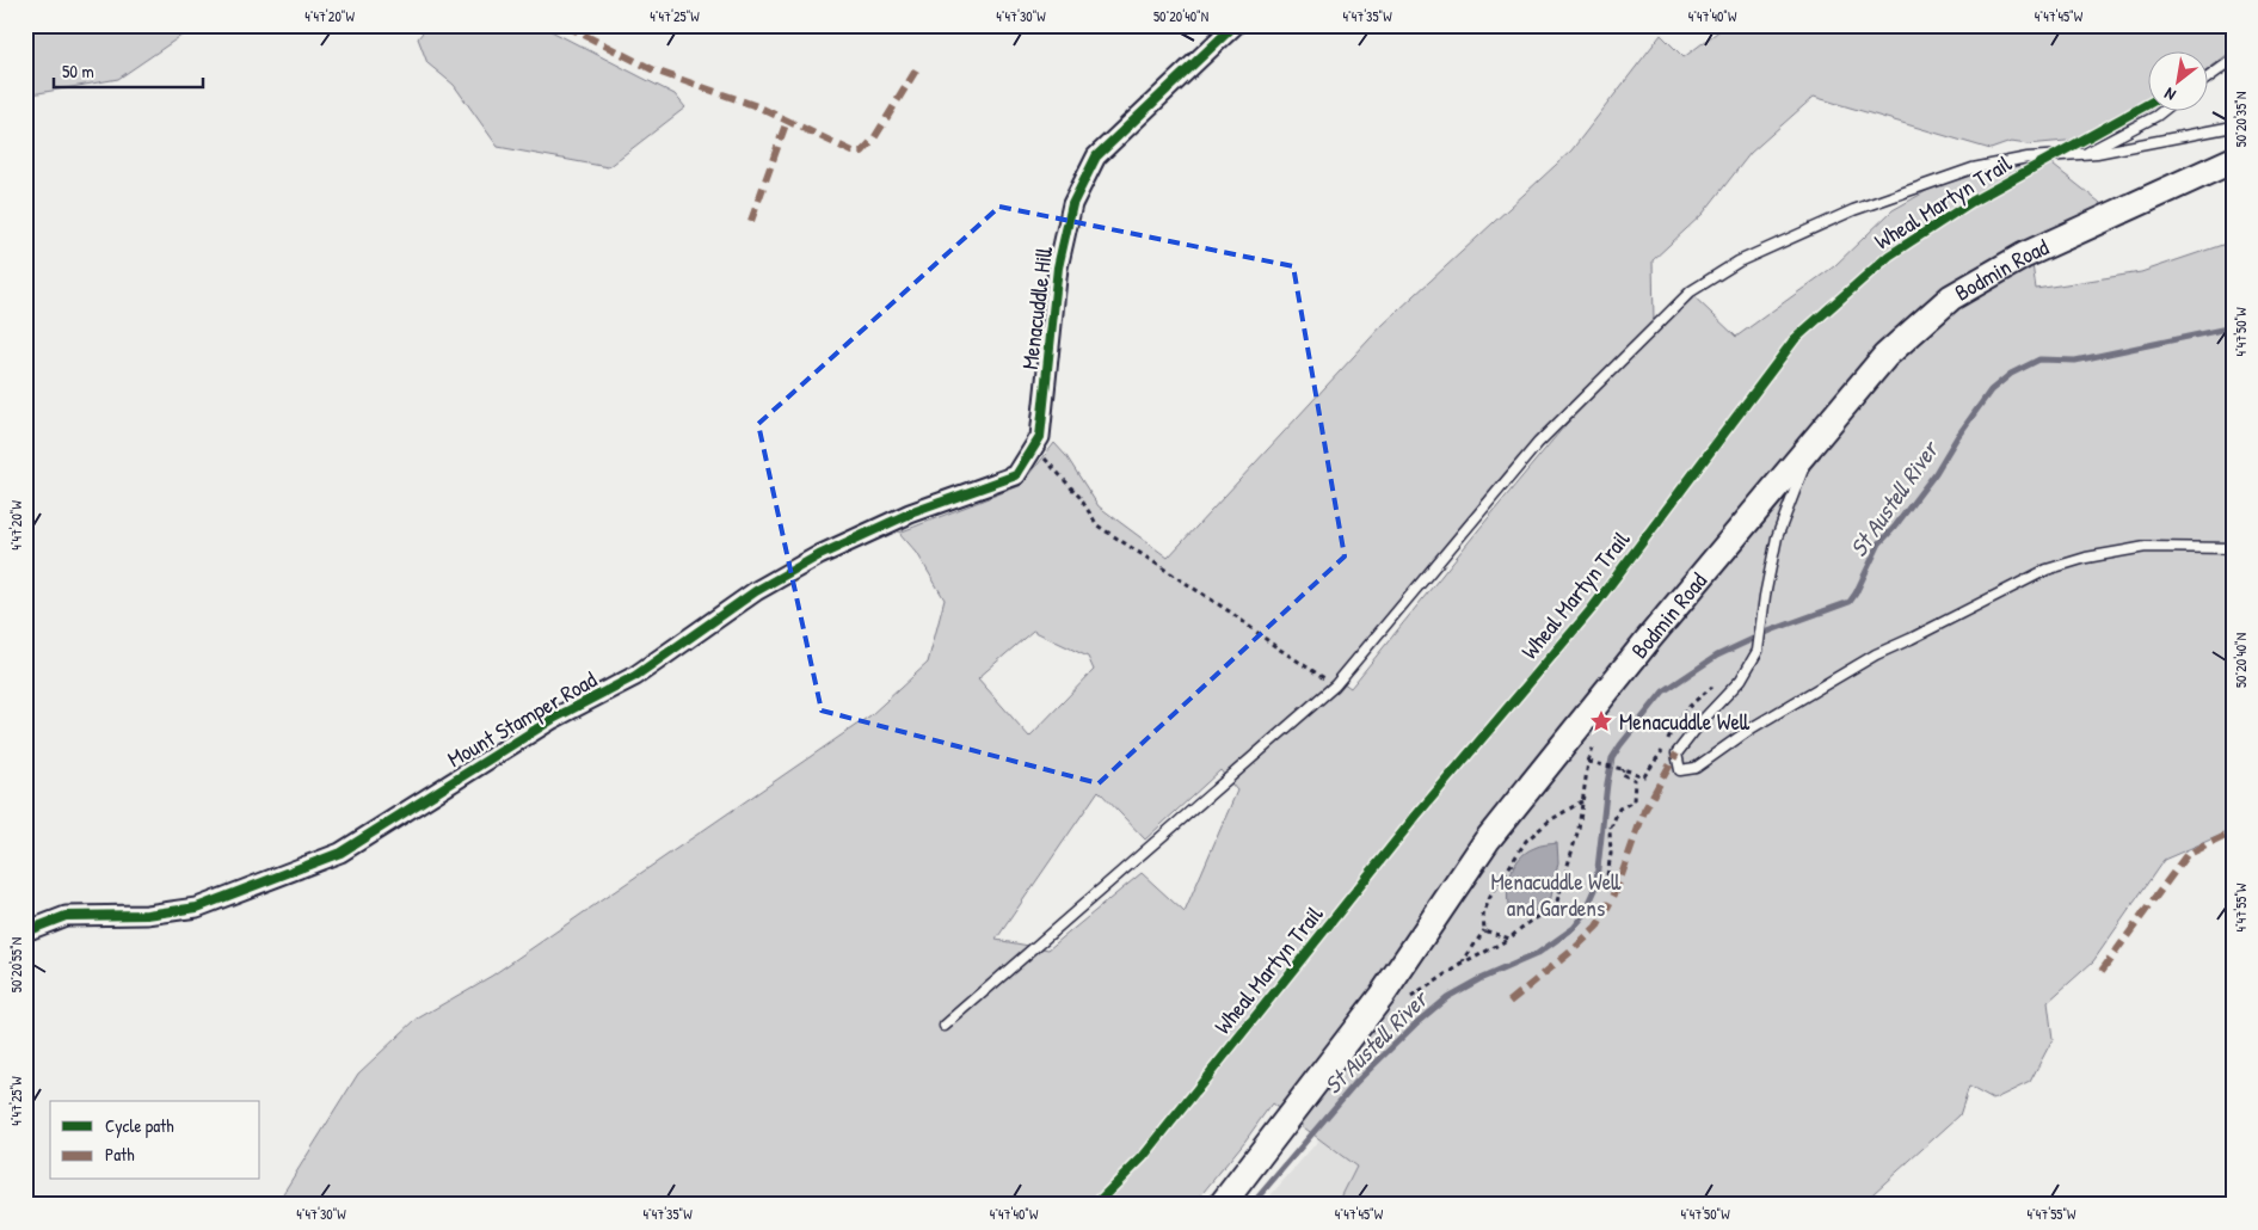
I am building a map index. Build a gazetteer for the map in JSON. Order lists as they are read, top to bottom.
{
  "streets": {
    "main road": ["Bodmin Road"],
    "street": ["Menacuddle Hill", "Mount Stamper Road"],
    "cycle path": ["Wheal Martyn Trail"]
  },
  "crossings": [
    ["Menacuddle Hill", "Mount Stamper Road"]
  ],
  "water": ["St Austell River"],
  "parks": ["Menacuddle Well and Gardens"],
  "places": {
    "place": ["Menacuddle Well"]
  },
  "legend": ["Cycle path", "Path"],
  "scale_bar": "50 m",
  "north": "bottom left",
  "coordinates": [
    "4°47'20\"W",
    "4°47'25\"W",
    "4°47'30\"W",
    "50°20'40\"N",
    "4°47'35\"W",
    "4°47'40\"W",
    "4°47'45\"W",
    "50°20'35\"N",
    "4°47'50\"W",
    "4°47'55\"W",
    "50°20'55\"N"
  ]
}
